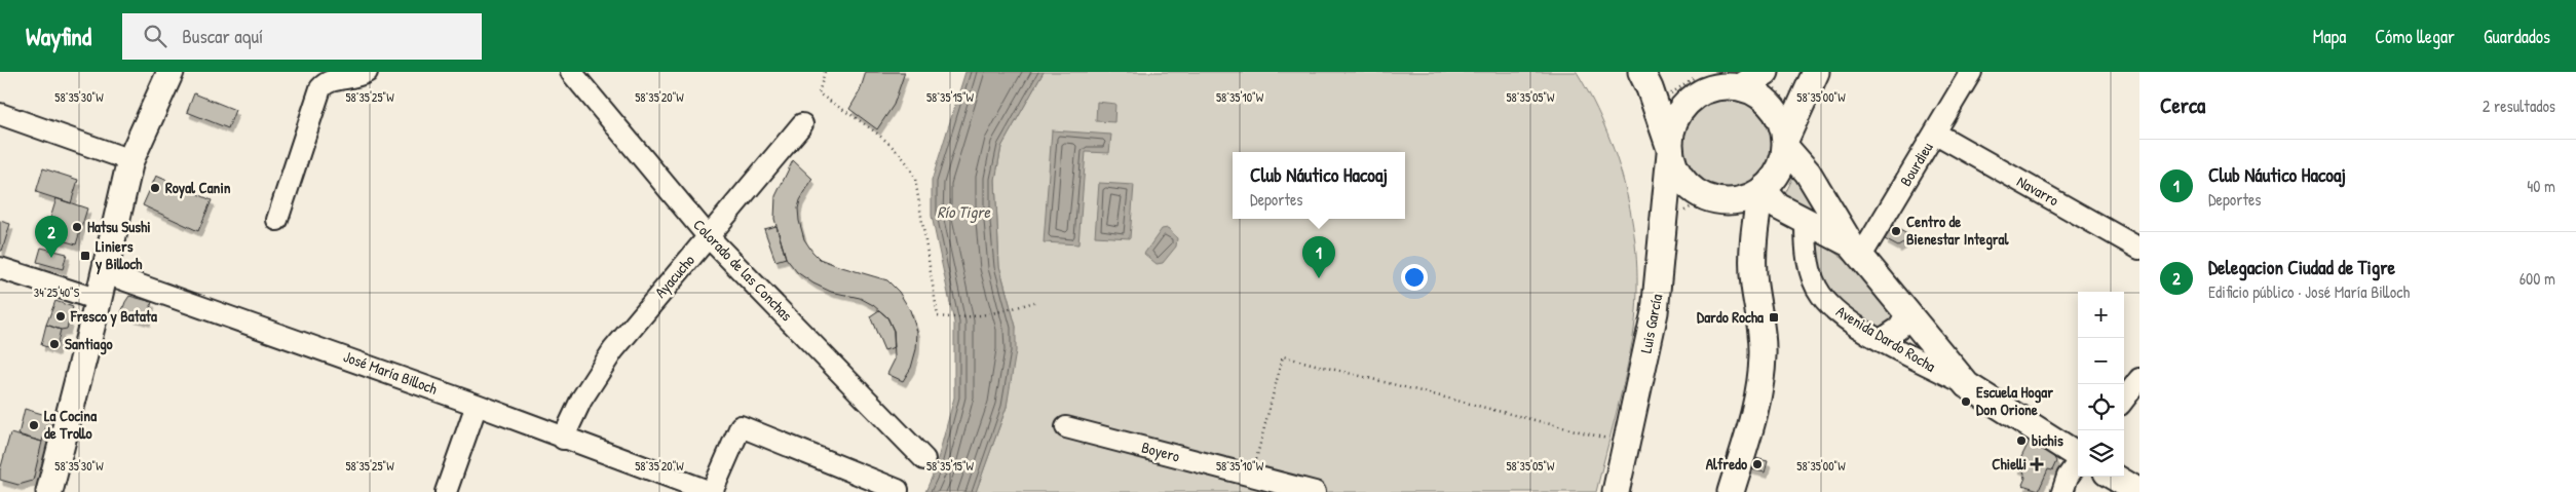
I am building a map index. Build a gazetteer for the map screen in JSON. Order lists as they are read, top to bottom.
{
  "streets": {
    "main road": ["Luis García", "Avenida Dardo Rocha"],
    "street": [
      "Bourdieu",
      "Navarro",
      "Colorado de las Conchas",
      "Ayacucho",
      "José María Billoch",
      "Boyero"
    ]
  },
  "crossings": [
    ["Bourdieu", "Navarro"],
    ["Bourdieu", "Avenida Dardo Rocha"],
    ["Colorado de las Conchas", "Ayacucho"],
    ["Ayacucho", "José María Billoch"],
    ["Luis García", "Avenida Dardo Rocha"]
  ],
  "water": ["Río Tigre"],
  "places": {
    "other": [
      "Royal Canin",
      "Hatsu Sushi",
      "Centro de Bienestar Integral",
      "Fresco y Batata",
      "Santiago",
      "Escuela Hogar Don Orione",
      "La Cocina de Trollo",
      "bichis",
      "Alfredo"
    ],
    "transit": ["Liniers y Billoch", "Dardo Rocha"],
    "health": ["Chielli"]
  },
  "page": {
    "header": "Wayfind",
    "search": "Buscar aquí",
    "nav": ["Mapa", "Cómo llegar", "Guardados"],
    "heading": ["Cerca", "2 resultados"],
    "list": [
      {
        "mark": "1",
        "name": "Club Náutico Hacoaj",
        "note": "Deportes",
        "value": "40 m"
      },
      {
        "mark": "2",
        "name": "Delegacion Ciudad de Tigre",
        "note": "Edificio público · José María Billoch",
        "value": "600 m"
      }
    ],
    "popup": ["Club Náutico Hacoaj", "Deportes"],
    "pins": ["2", "1"],
    "map_buttons": ["+", "−"]
  },
  "coordinates": [
    "58°35'30\"W",
    "58°35'25\"W",
    "58°35'20\"W",
    "58°35'15\"W",
    "58°35'10\"W",
    "58°35'05\"W",
    "58°35'00\"W",
    "34°25'40\"S"
  ]
}
